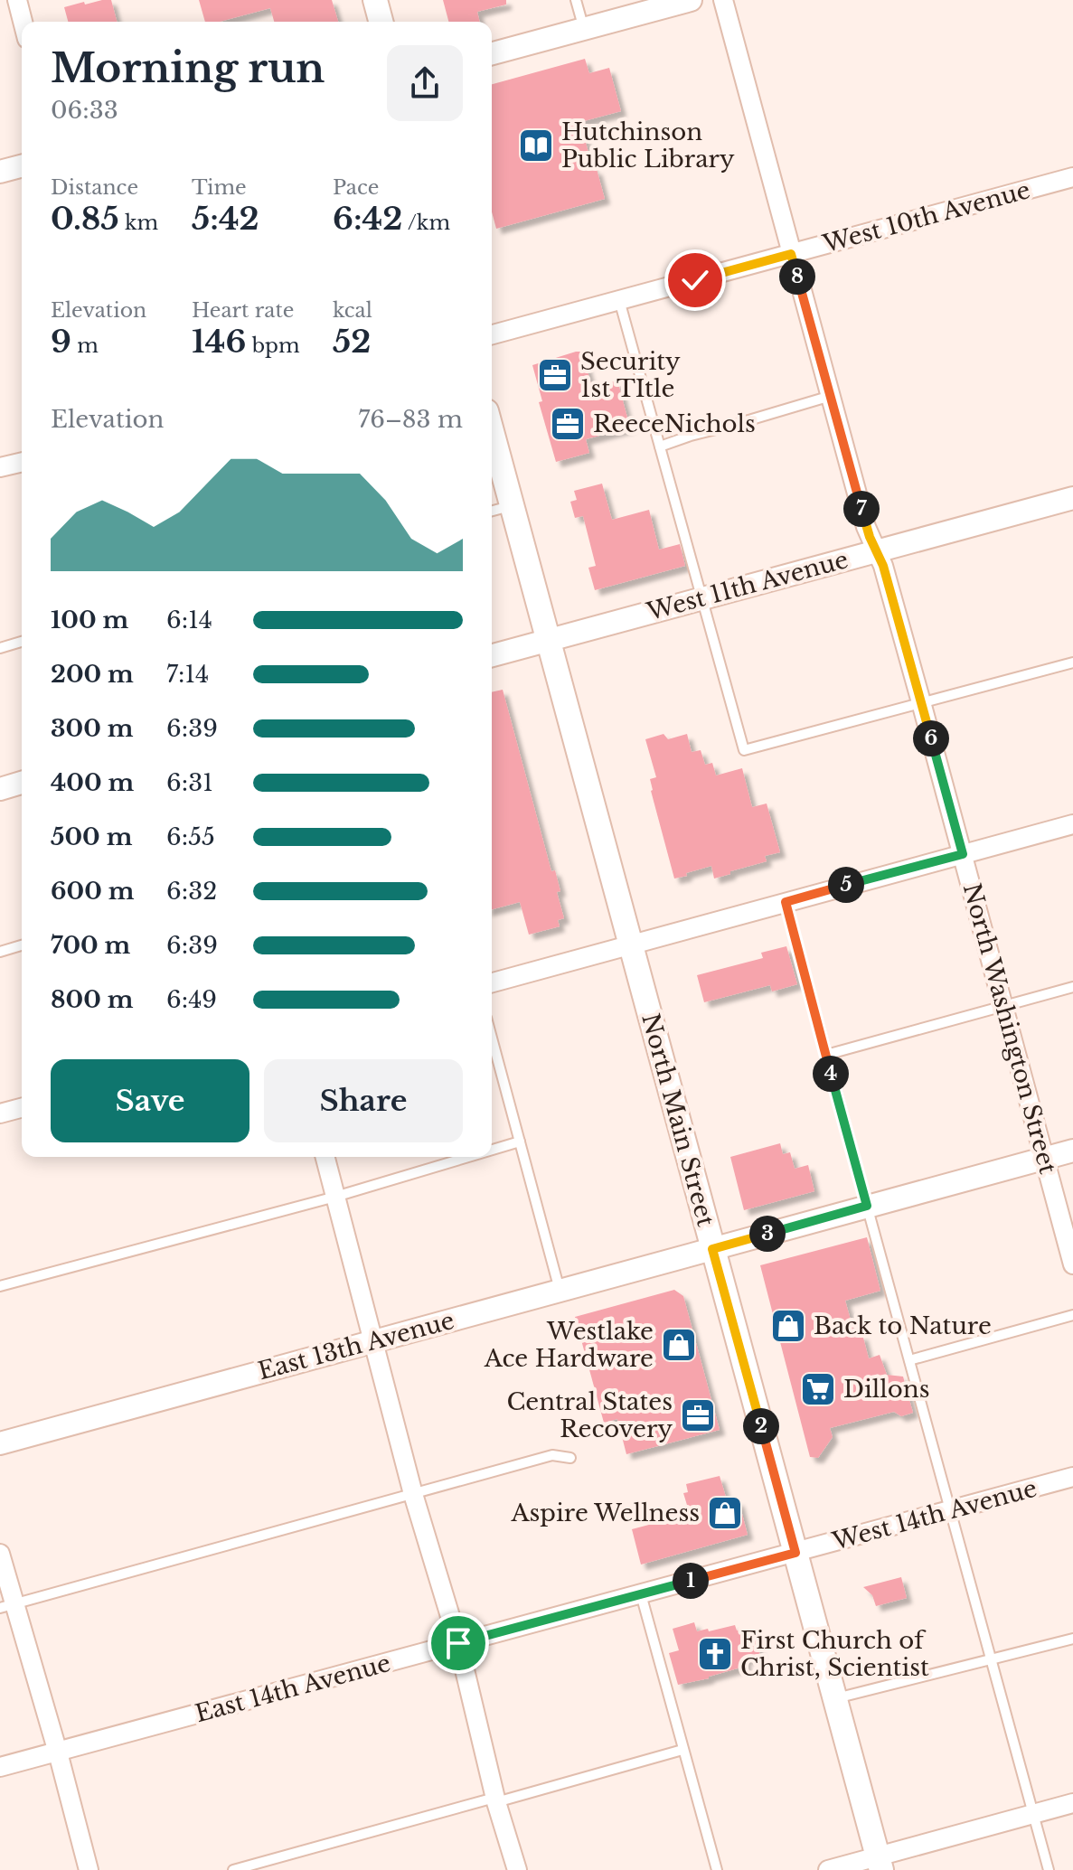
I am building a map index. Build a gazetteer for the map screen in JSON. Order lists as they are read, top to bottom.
{
  "streets": {
    "main road": ["North Main Street"],
    "street": [
      "West 10th Avenue",
      "West 11th Avenue",
      "North Washington Street",
      "East 13th Avenue",
      "West 14th Avenue",
      "East 14th Avenue"
    ]
  },
  "crossings": [
    ["West 10th Avenue", "North Washington Street"],
    ["West 11th Avenue", "North Washington Street"],
    ["West 11th Avenue", "North Main Street"],
    ["North Washington Street", "East 13th Avenue"],
    ["North Main Street", "East 13th Avenue"],
    ["North Main Street", "West 14th Avenue"],
    ["North Main Street", "East 14th Avenue"],
    ["West 14th Avenue", "East 14th Avenue"]
  ],
  "places": {
    "library": ["Hutchinson Public Library"],
    "office": ["Security 1st TItle", "ReeceNichols", "Central States Recovery"],
    "shop": ["Back to Nature", "Westlake Ace Hardware", "Aspire Wellness"],
    "supermarket": ["Dillons"],
    "church": ["First Church of Christ, Scientist"]
  },
  "page": {
    "heading": ["Morning run", "06:33"],
    "stats": [
      ["Distance", "0.85 km"],
      ["Time", "5:42"],
      ["Pace", "6:42 /km"],
      ["Elevation", "9 m"],
      ["Heart rate", "146 bpm"],
      ["kcal", "52"]
    ],
    "pins": [
      "8",
      "7",
      "6",
      "5",
      "4",
      "3",
      "2",
      "1"
    ],
    "chart": ["Elevation", "76–83 m"],
    "list": [
      {
        "name": "100 m",
        "note": "6:14"
      },
      {
        "name": "200 m",
        "note": "7:14"
      },
      {
        "name": "300 m",
        "note": "6:39"
      },
      {
        "name": "400 m",
        "note": "6:31"
      },
      {
        "name": "500 m",
        "note": "6:55"
      },
      {
        "name": "600 m",
        "note": "6:32"
      },
      {
        "name": "700 m",
        "note": "6:39"
      },
      {
        "name": "800 m",
        "note": "6:49"
      }
    ],
    "buttons": ["Save", "Share"]
  }
}
